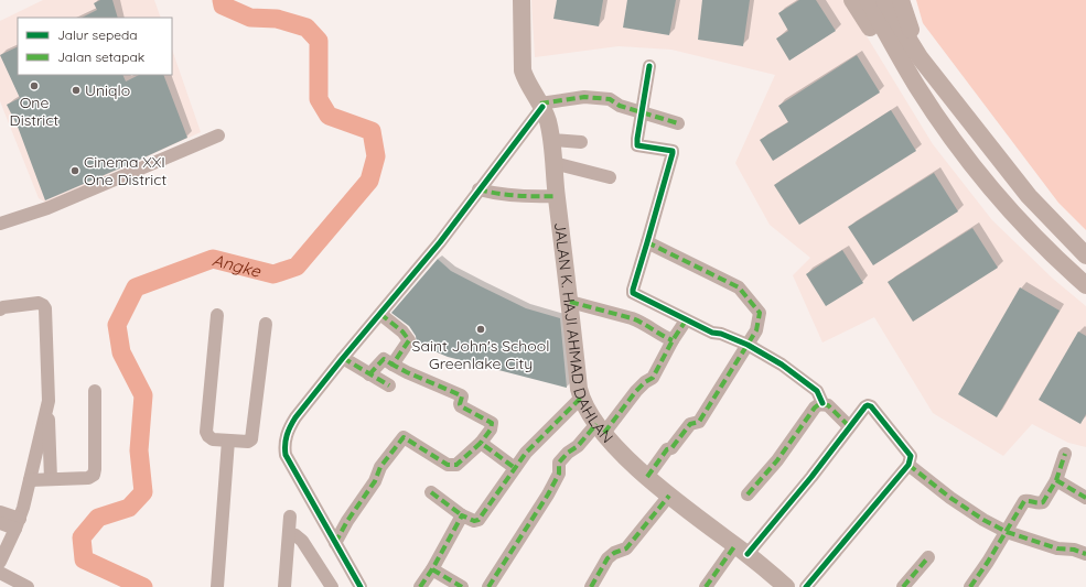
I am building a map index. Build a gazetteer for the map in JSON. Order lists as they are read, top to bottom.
{
  "streets": {
    "main road": ["JALAN K. HAJI AHMAD DAHLAN"]
  },
  "water": ["Angke"],
  "places": [
    "One District",
    "Uniqlo",
    "Cinema XXI One District",
    "Saint John's School Greenlake City"
  ],
  "legend": ["Jalur sepeda", "Jalan setapak"]
}
